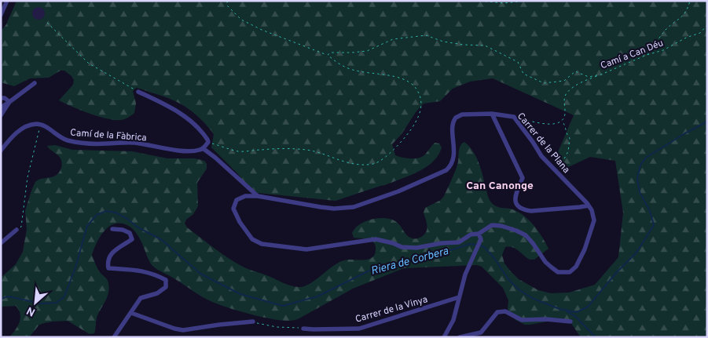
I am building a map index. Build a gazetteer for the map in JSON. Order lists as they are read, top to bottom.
{
  "streets": {
    "street": ["Camí de la Fàbrica", "Carrer de la Plana", "Carrer de la Vinya"],
    "path": ["Camí a Can Déu"]
  },
  "districts": ["Can Canonge"],
  "water": ["Riera de Corbera"],
  "north": "bottom left"
}
